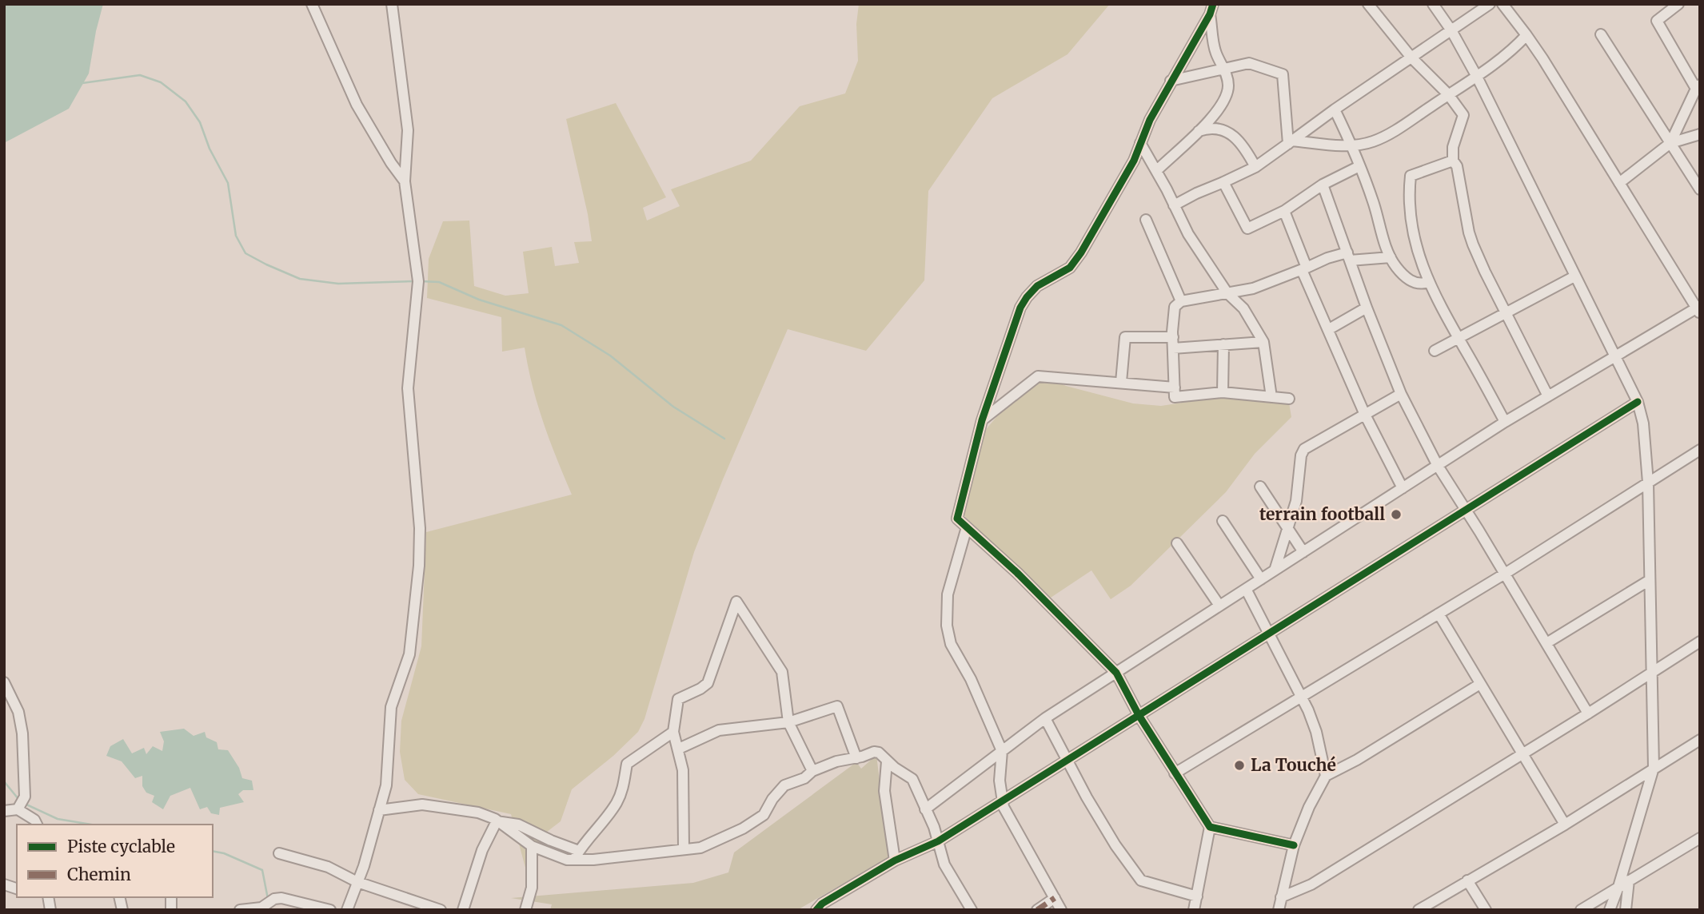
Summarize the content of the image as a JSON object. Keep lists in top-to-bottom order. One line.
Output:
{"places":["terrain football","La Touché"],"legend":["Piste cyclable","Chemin"]}
